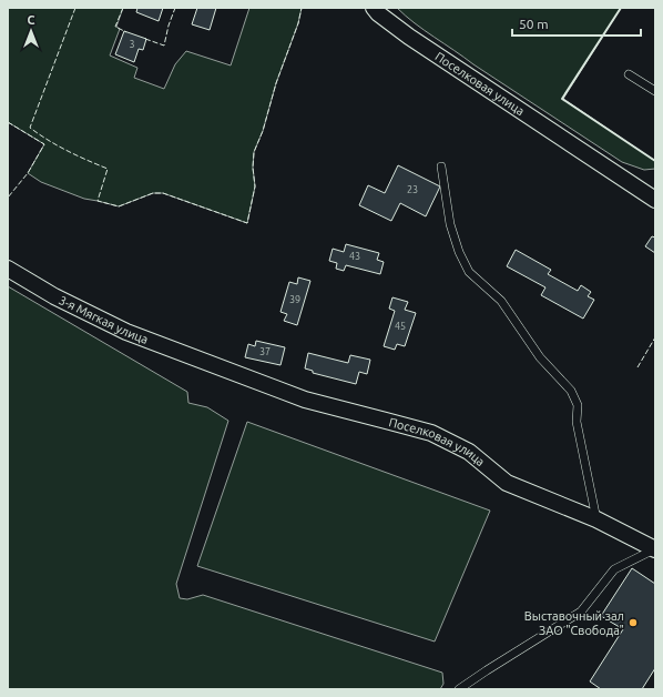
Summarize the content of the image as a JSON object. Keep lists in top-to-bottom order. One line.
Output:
{"streets":{"street":["Поселковая улица","3-я Мягкая улица"]},"crossings":[["Поселковая улица","3-я Мягкая улица"]],"places":["Выставочный зал ЗАО \"Свобода\""],"house_numbers":["3","23","43","39","45","37"],"scale_bar":"50 m","north":"top"}
